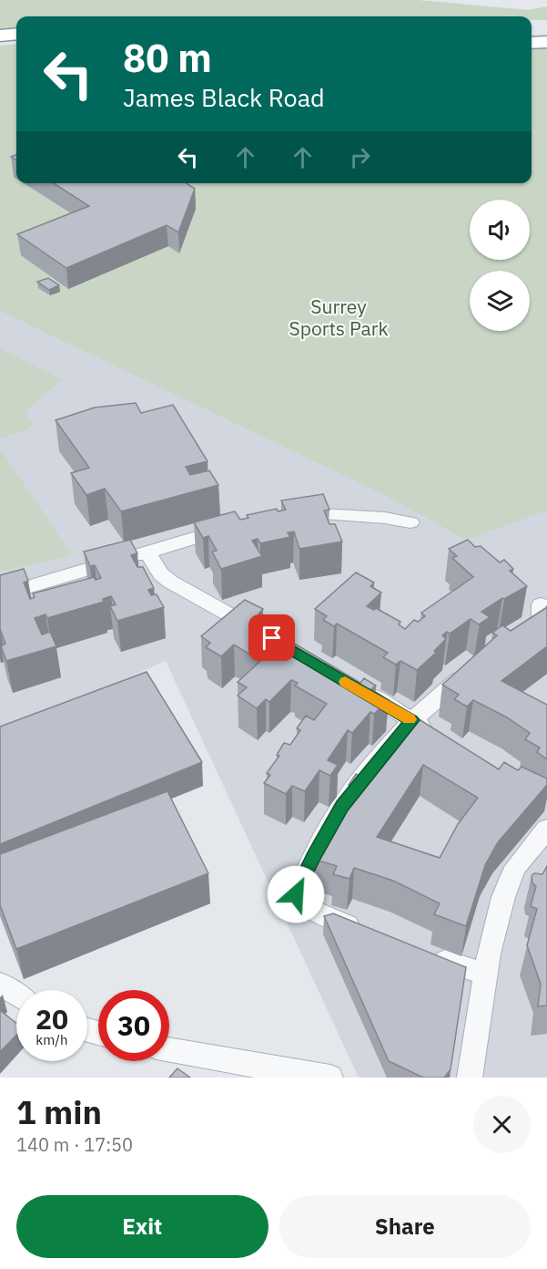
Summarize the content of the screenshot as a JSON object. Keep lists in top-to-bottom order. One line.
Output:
{"parks":["Surrey Sports Park"],"page":{"turn":["80 m","James Black Road"],"speed":"20 km/h","limit":"30","heading":["1 min","140 m · 17:50"],"buttons":["Exit","Share"]}}
